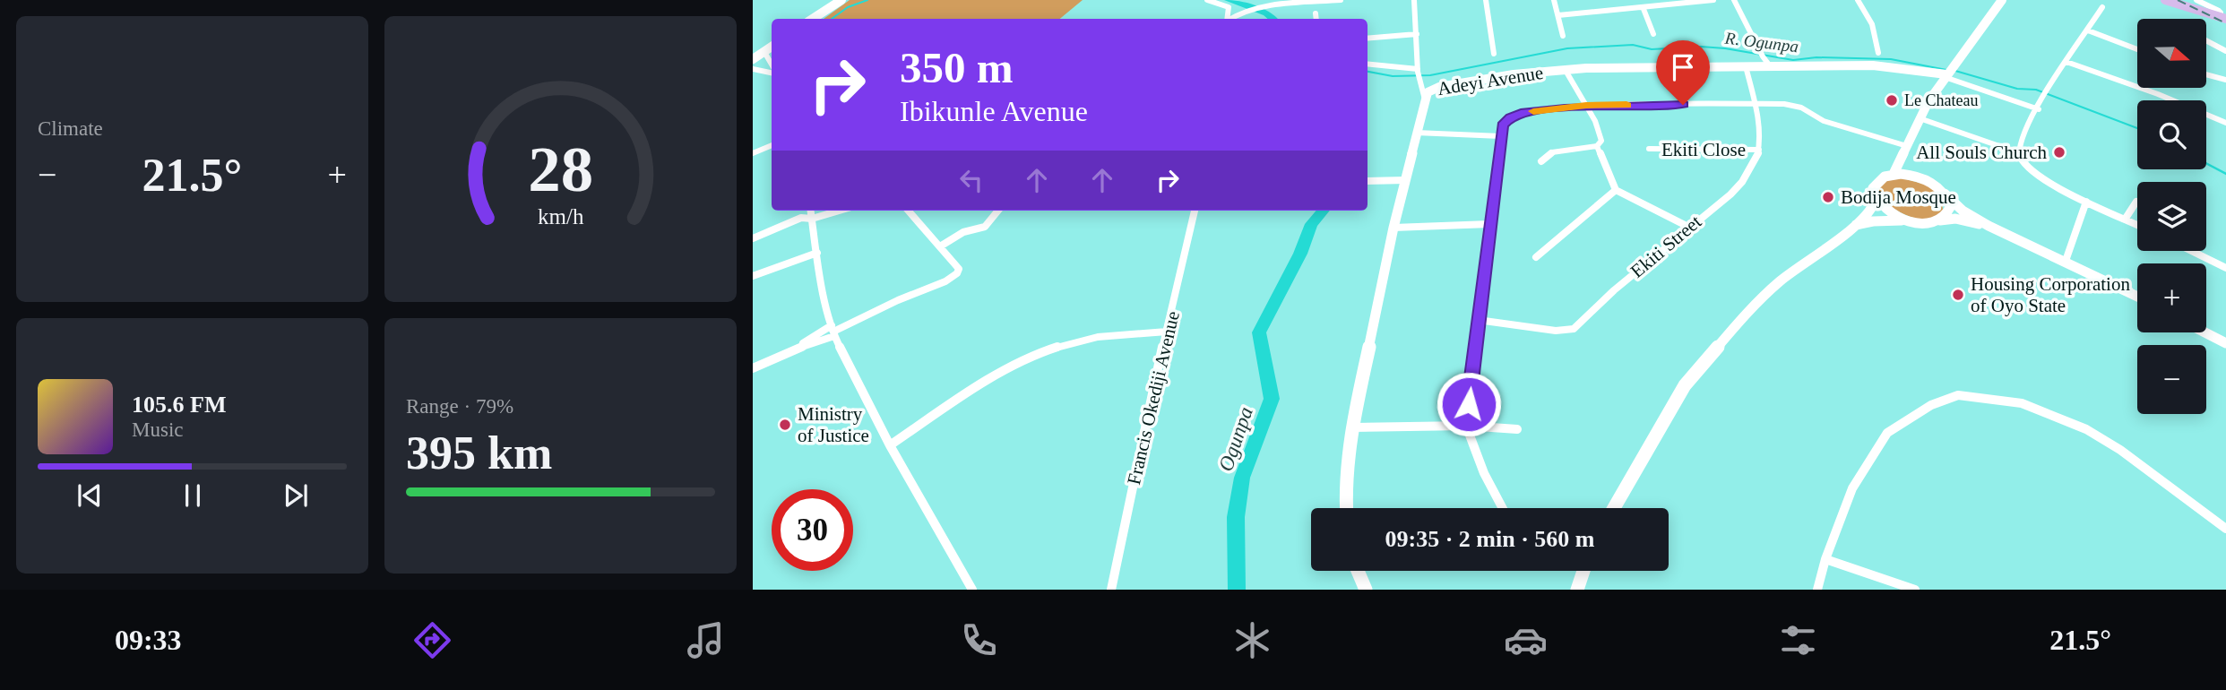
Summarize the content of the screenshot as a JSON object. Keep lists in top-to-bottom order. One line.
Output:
{"streets":{"main road":["Adeyi Avenue"],"street":["Ekiti Close","Ekiti Street","Francis Okediji Avenue"]},"crossings":[["Adeyi Avenue","Ekiti Street"],["Ekiti Close","Ekiti Street"]],"water":["R. Ogunpa","Ogunpa"],"places":["Le Chateau","All Souls Church","Bodija Mosque","Housing Corporation of Oyo State","Ministry of Justice"],"north":"right","page":{"tile":["Climate",["Range · 79%","395 km"]],"map_buttons":["+","−"],"turn":["350 m","Ibikunle Avenue"],"heat":["−","21.5°","+"],"song":["105.6 FM","Music"],"limit":"30","trip":"09:35 · 2 min · 560 m","tabs":["09:33","21.5°"],"gauge":["28","km/h"]}}
